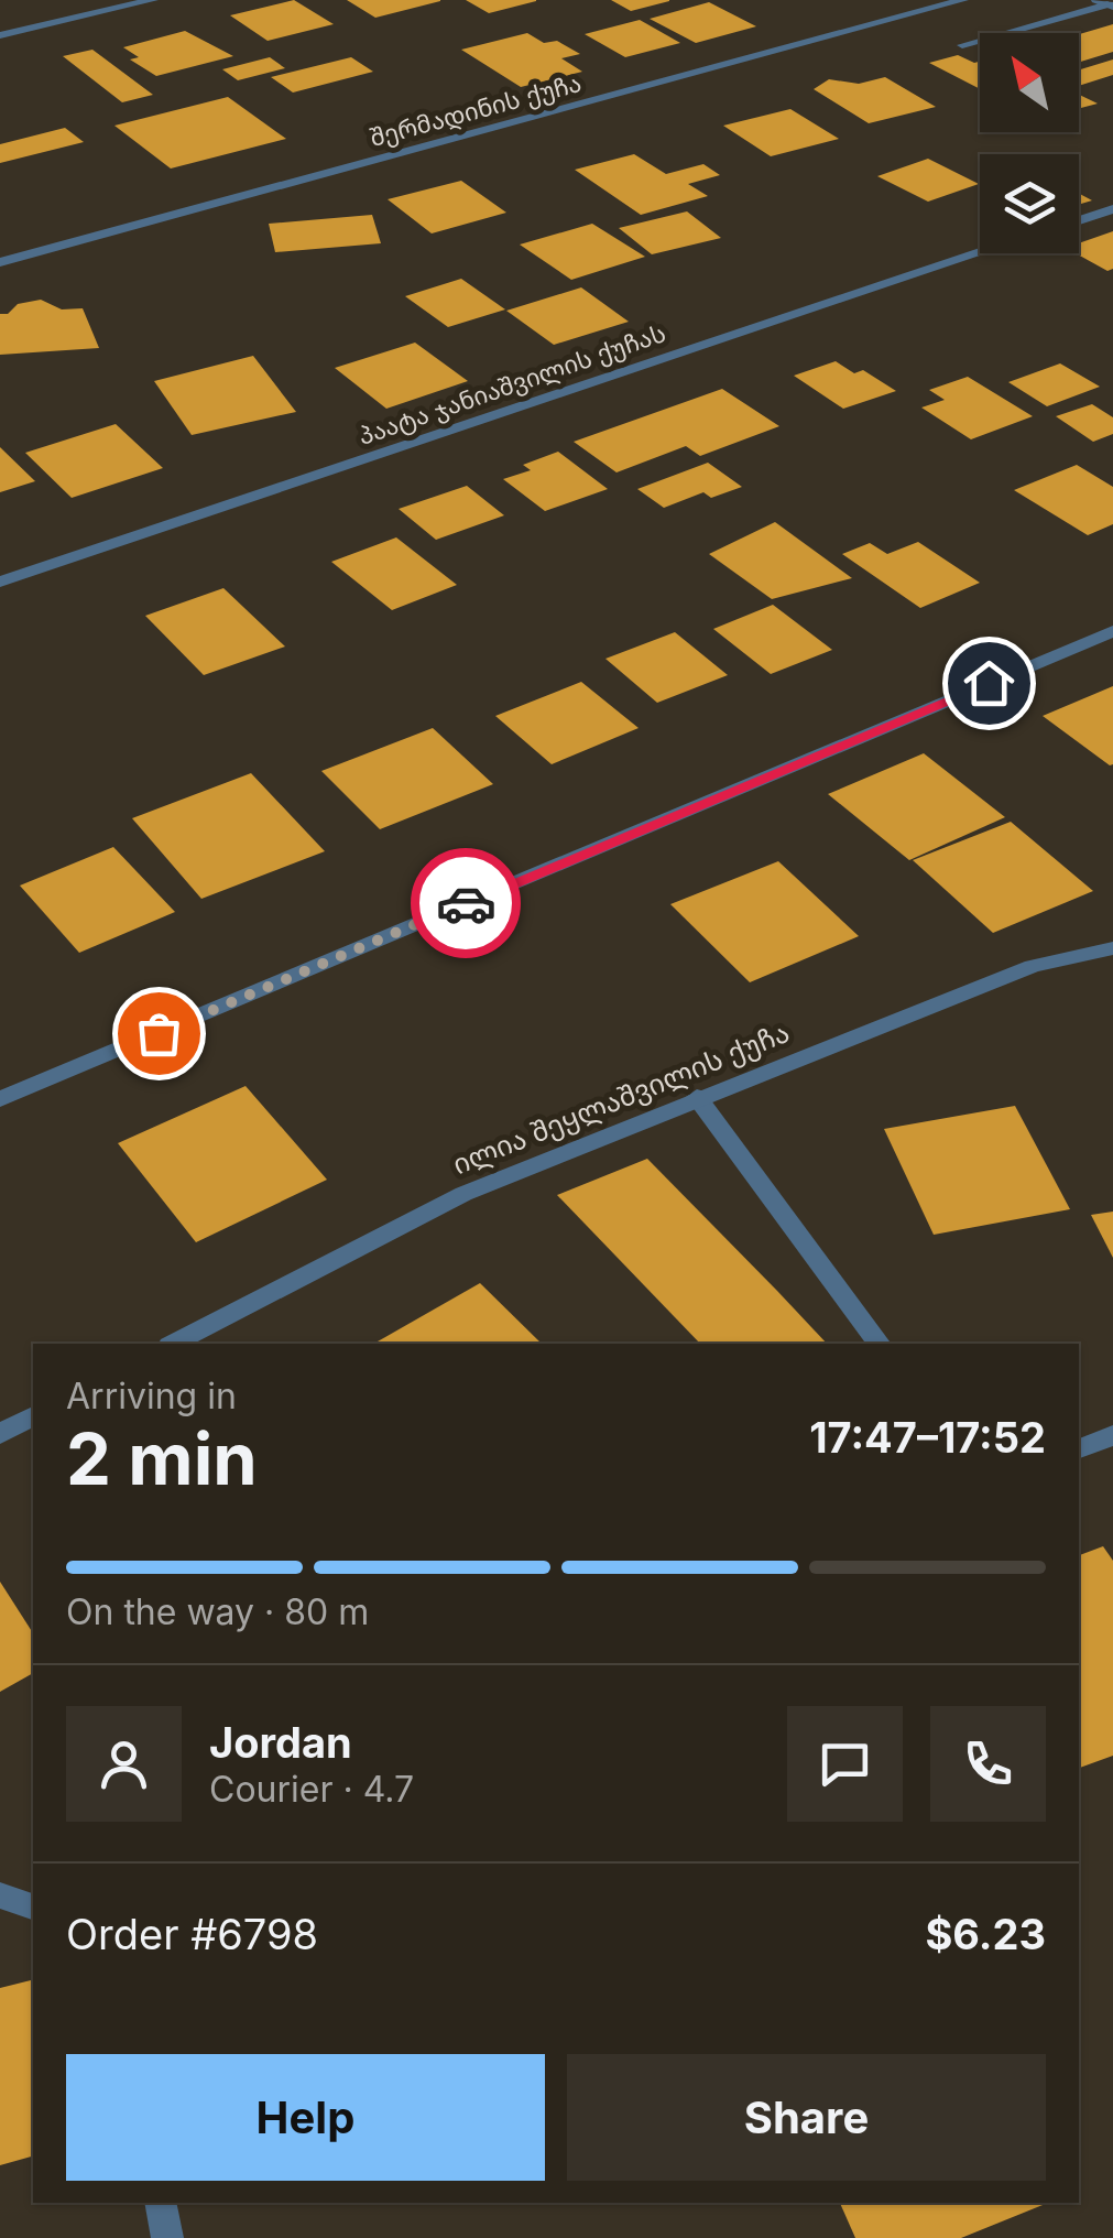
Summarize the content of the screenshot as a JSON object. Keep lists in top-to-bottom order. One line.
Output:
{"streets":{"street":["შერმადინის ქუჩა","პაატა ჯანიაშვილის ქუჩას","ილია შეყლაშვილის ქუჩა"]},"north":"top left","page":{"heading":["2 min","Arriving in","17:47–17:52"],"panel":["Jordan","Courier · 4.7","Order #6798","$6.23"],"bar":"On the way · 80 m","buttons":["Help","Share"]}}
